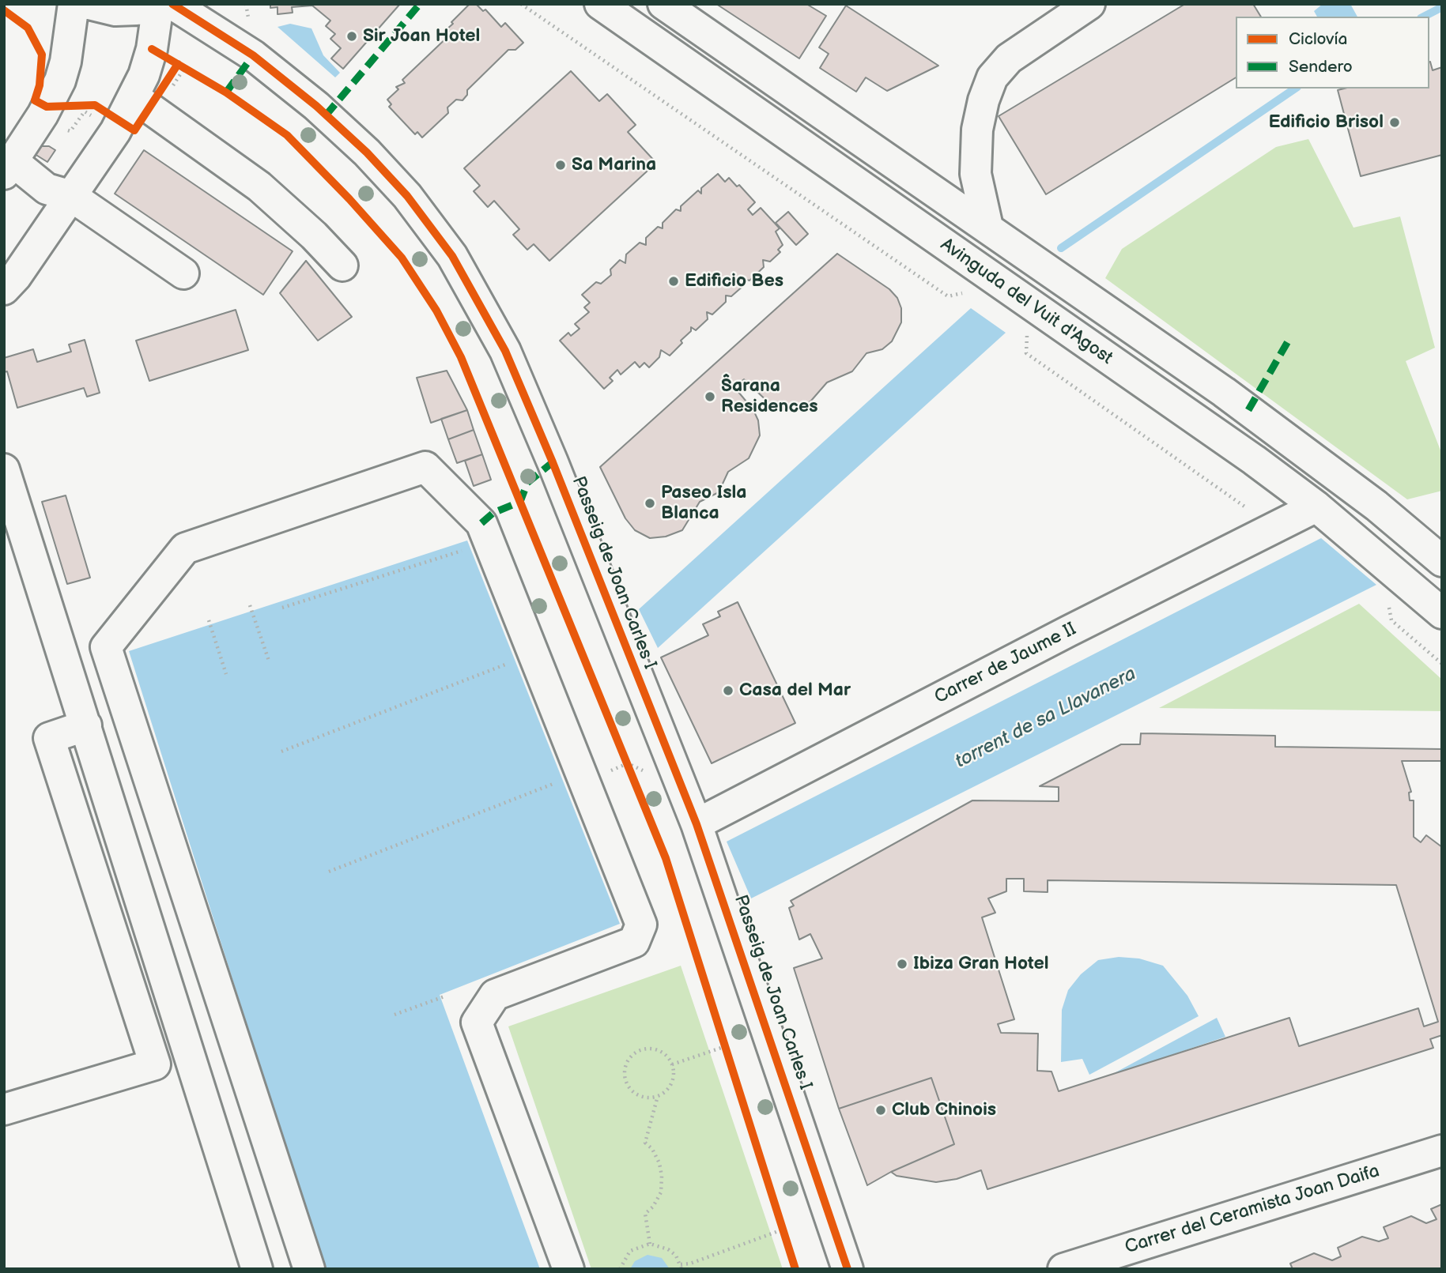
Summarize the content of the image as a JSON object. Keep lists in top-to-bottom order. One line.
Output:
{"streets":{"street":["Avinguda del Vuit d'Agost","Passeig de Joan Carles I","Carrer de Jaume II","Carrer del Ceramista Joan Daifa"]},"crossings":[["Avinguda del Vuit d'Agost","Carrer de Jaume II"],["Passeig de Joan Carles I","Carrer de Jaume II"]],"water":["torrent de sa Llavanera"],"places":["Sir Joan Hotel","Edificio Brisol","Sa Marina","Edificio Bes","Ŝarana Residences","Paseo Isla Blanca","Casa del Mar","Ibiza Gran Hotel","Club Chinois"],"legend":["Ciclovía","Sendero"]}
